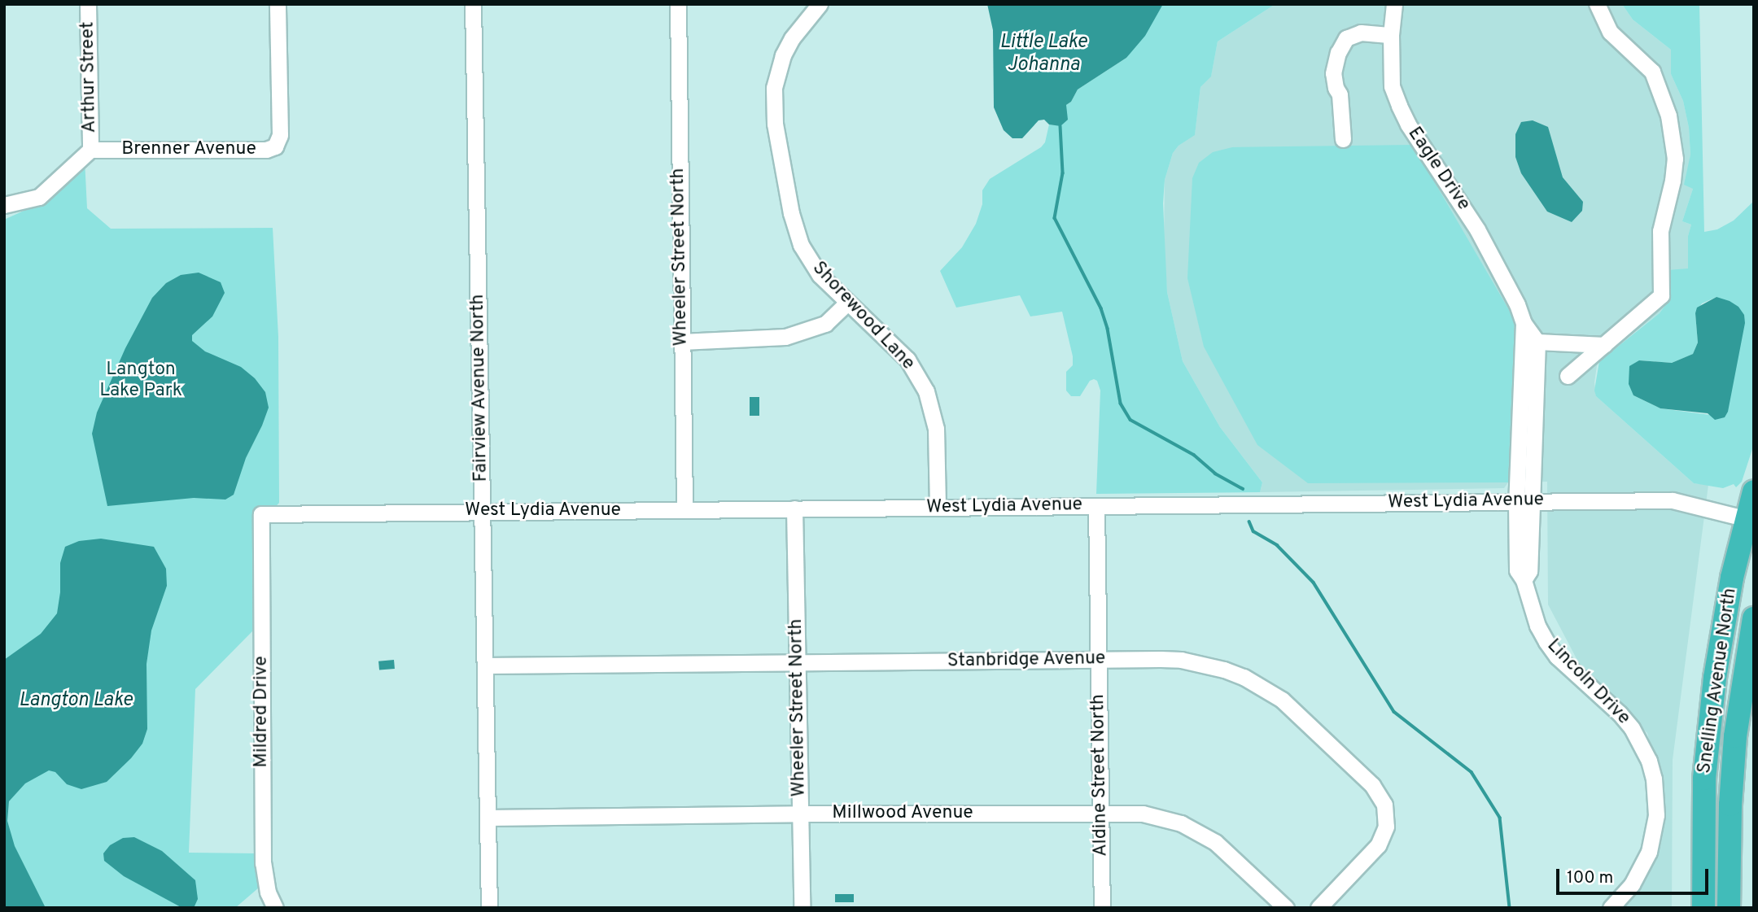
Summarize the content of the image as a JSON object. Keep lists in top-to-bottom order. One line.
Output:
{"streets":{"highway":["Snelling Avenue North"],"street":["Arthur Street","Brenner Avenue","Eagle Drive","Wheeler Street North","Shorewood Lane","Fairview Avenue North","West Lydia Avenue","Stanbridge Avenue","Lincoln Drive","Mildred Drive","Aldine Street North","Millwood Avenue"]},"crossings":[["Arthur Street","Brenner Avenue"],["Eagle Drive","West Lydia Avenue"],["Eagle Drive","Lincoln Drive"],["Wheeler Street North","West Lydia Avenue"],["Wheeler Street North","Stanbridge Avenue"],["Wheeler Street North","Millwood Avenue"],["Shorewood Lane","West Lydia Avenue"],["Fairview Avenue North","West Lydia Avenue"],["Fairview Avenue North","Stanbridge Avenue"],["Fairview Avenue North","Millwood Avenue"],["West Lydia Avenue","Snelling Avenue North"],["West Lydia Avenue","Lincoln Drive"],["West Lydia Avenue","Mildred Drive"],["West Lydia Avenue","Aldine Street North"],["Stanbridge Avenue","Aldine Street North"],["Aldine Street North","Millwood Avenue"]],"water":["Little Lake Johanna","Langton Lake"],"parks":["Langton Lake Park"],"scale_bar":"100 m"}
